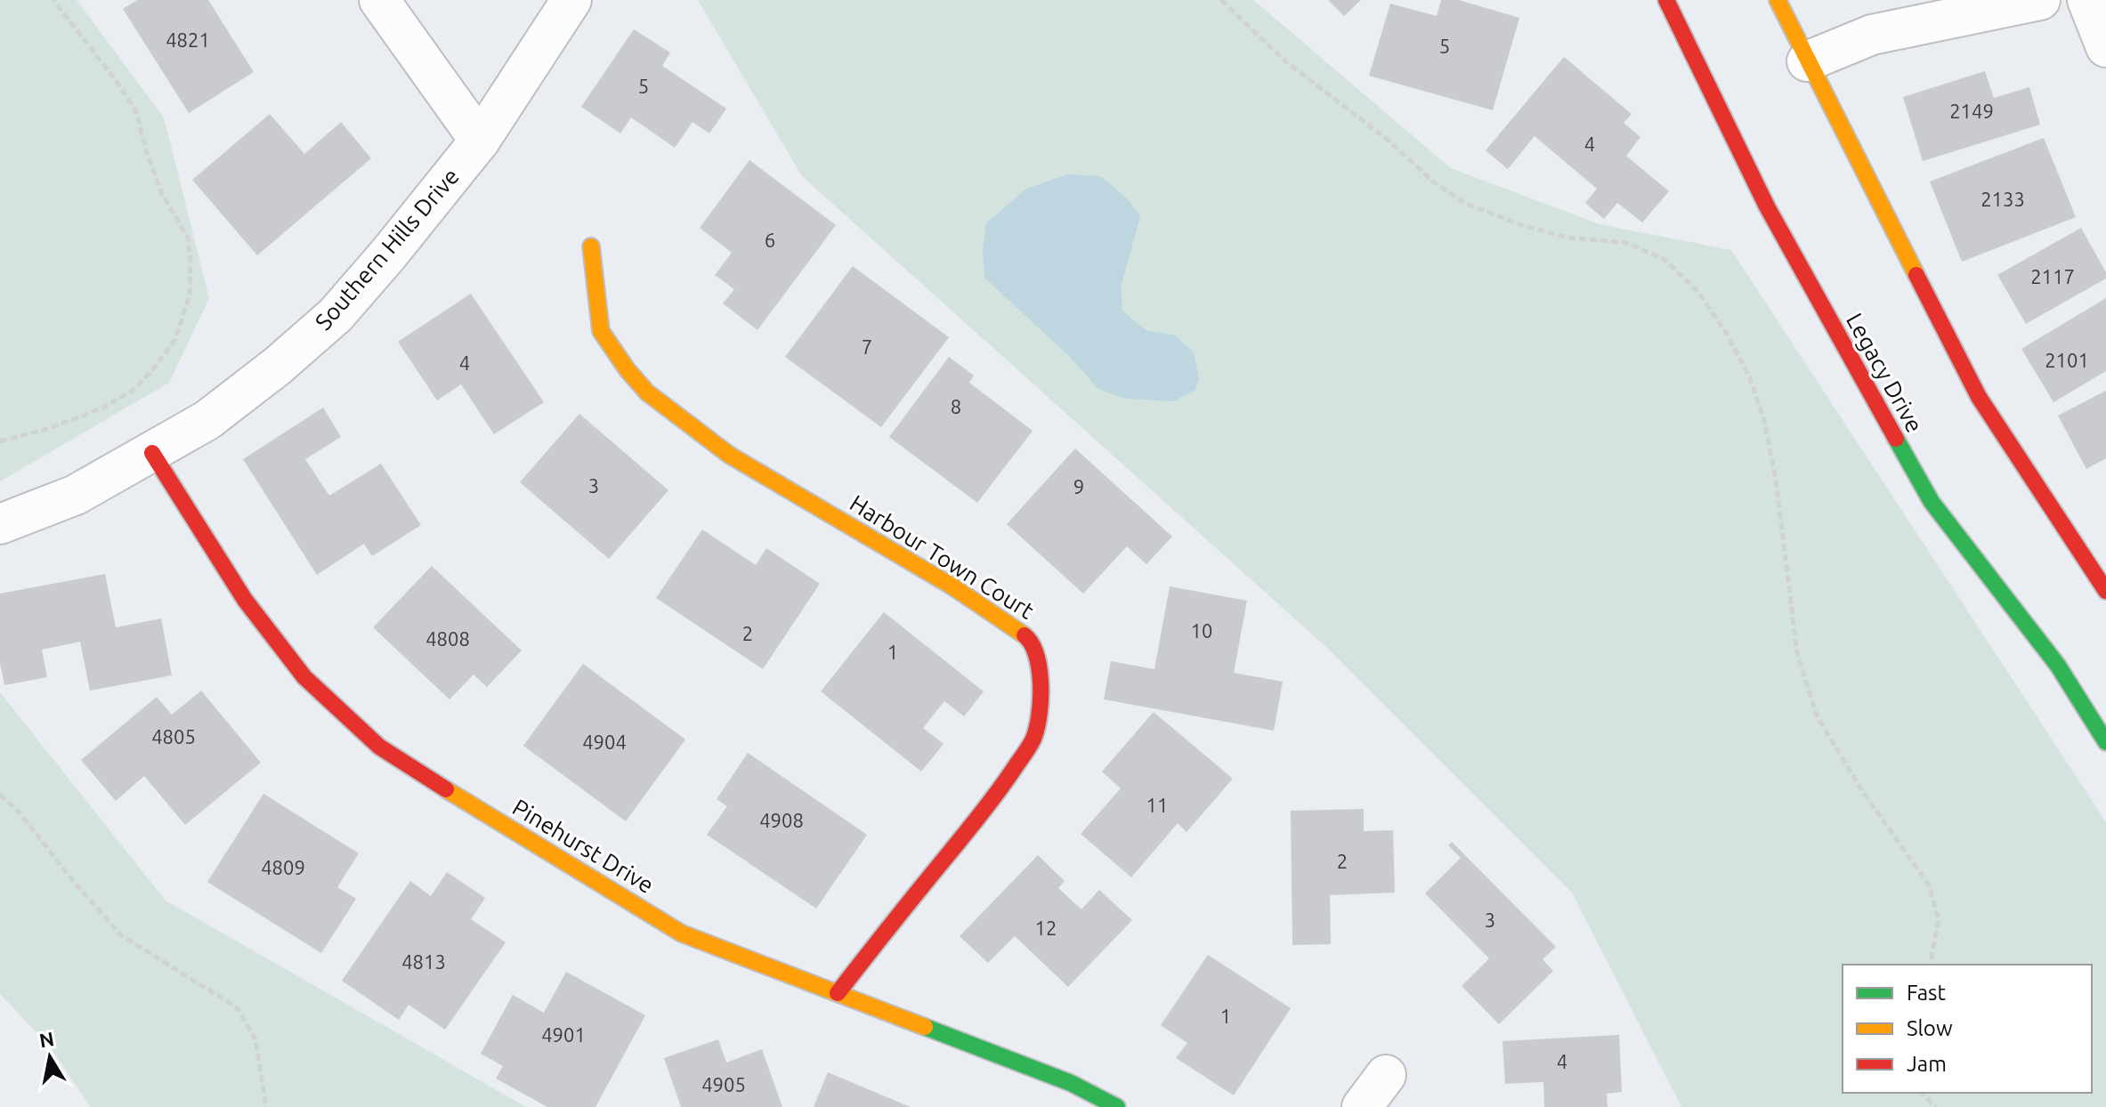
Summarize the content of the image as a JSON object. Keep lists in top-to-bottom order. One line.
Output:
{"streets":{"street":["Southern Hills Drive","Legacy Drive","Harbour Town Court","Pinehurst Drive"]},"crossings":[["Southern Hills Drive","Pinehurst Drive"],["Harbour Town Court","Pinehurst Drive"]],"house_numbers":["4821","5","5","2149","4","2133","6","2117","7","2101","4","8","3","9","10","2","4808","1","4805","4904","11","4908","2","4809","3","12","4813","1","4901","4","4905"],"legend":["Fast","Slow","Jam"],"north":"top"}
